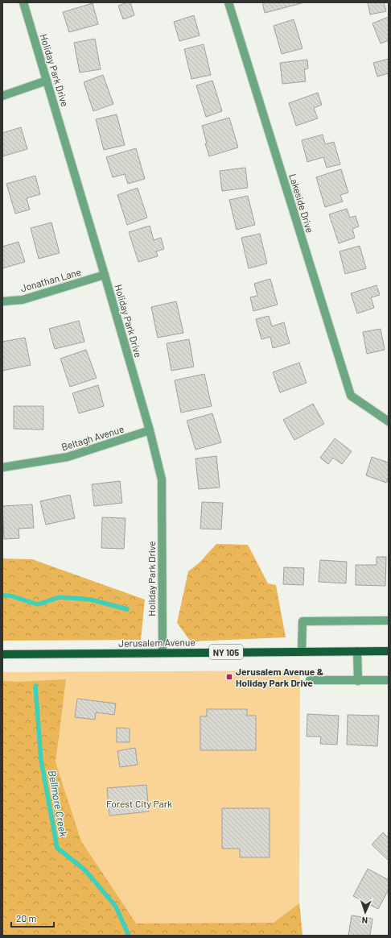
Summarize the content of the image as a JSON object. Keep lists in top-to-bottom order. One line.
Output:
{"streets":{"main road":["Jerusalem Avenue","NY 105"],"street":["Holiday Park Drive","Lakeside Drive","Jonathan Lane","Beltagh Avenue"]},"crossings":[["Holiday Park Drive","Jonathan Lane"],["Holiday Park Drive","Beltagh Avenue"],["Holiday Park Drive","Jerusalem Avenue"]],"water":["Bellmore Creek"],"parks":["Forest City Park"],"places":{"transit":["Jerusalem Avenue & Holiday Park Drive"]},"scale_bar":"20 m","north":"bottom"}
